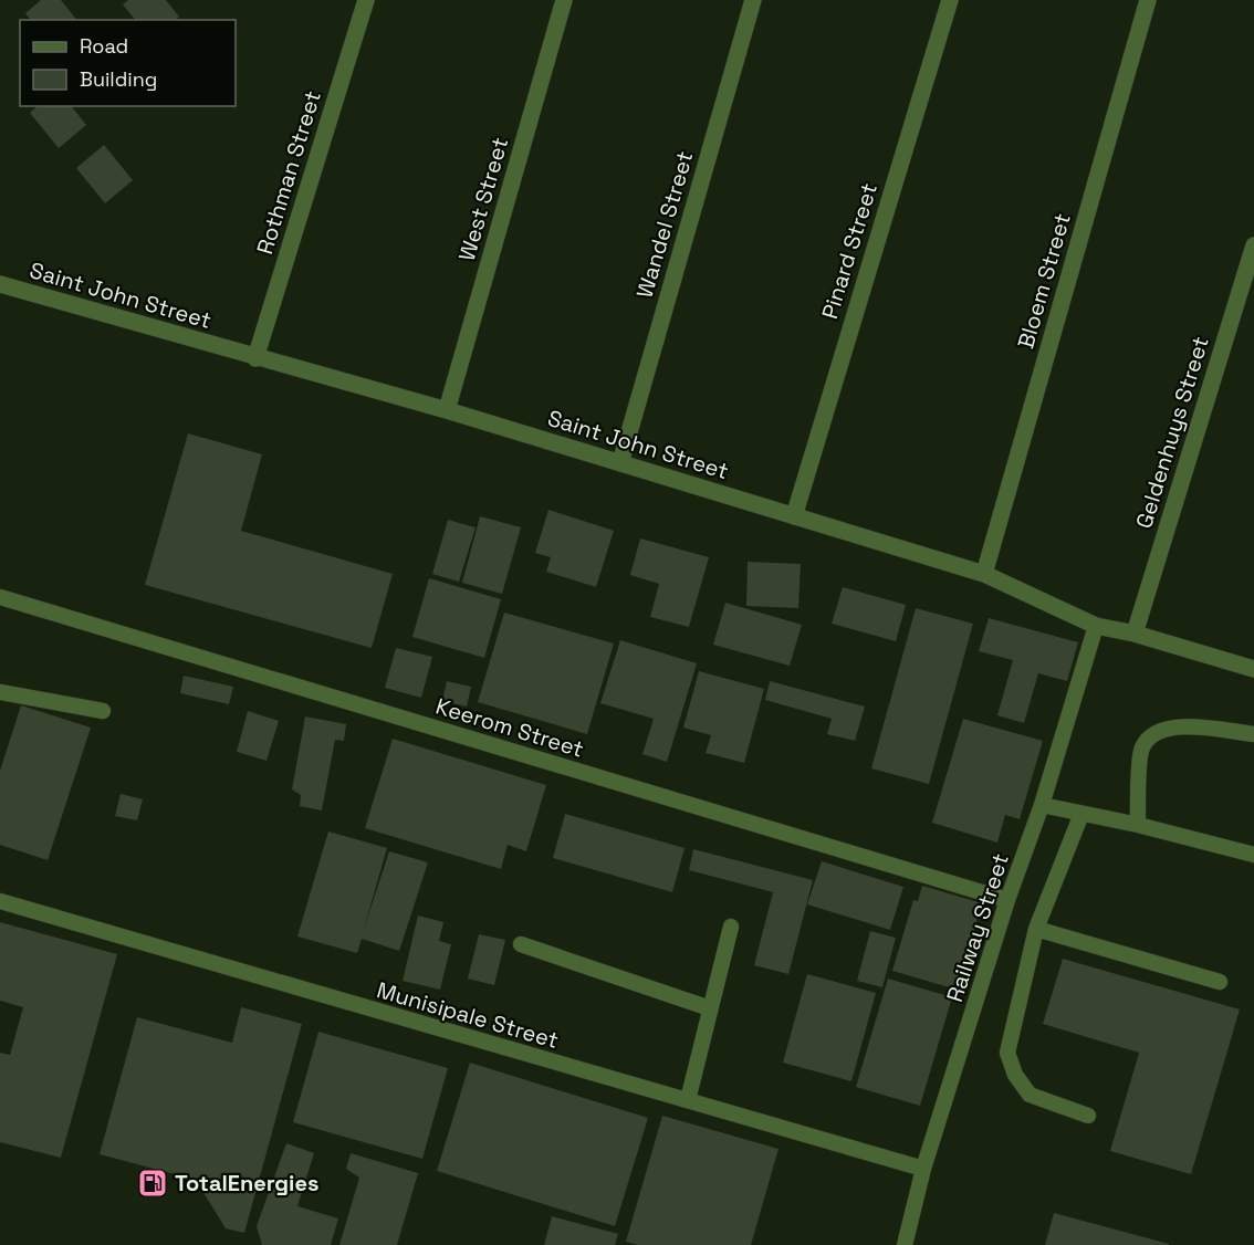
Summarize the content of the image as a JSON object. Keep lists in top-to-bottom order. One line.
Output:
{"streets":{"street":["Rothman Street","West Street","Wandel Street","Pinard Street","Bloem Street","Saint John Street","Geldenhuys Street"],"lane":["Keerom Street","Railway Street","Munisipale Street"]},"crossings":[["Rothman Street","Saint John Street"],["West Street","Saint John Street"],["Wandel Street","Saint John Street"],["Pinard Street","Saint John Street"],["Bloem Street","Saint John Street"],["Saint John Street","Geldenhuys Street"],["Saint John Street","Railway Street"],["Keerom Street","Railway Street"],["Railway Street","Munisipale Street"]],"places":{"fuel station":["TotalEnergies"]},"legend":["Road","Building"]}
